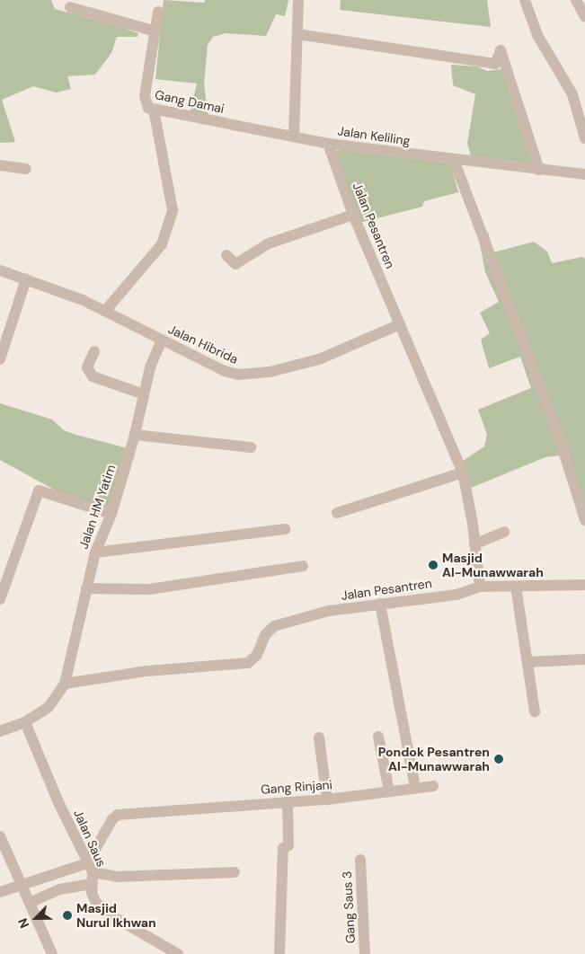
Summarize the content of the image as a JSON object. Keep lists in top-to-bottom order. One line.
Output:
{"streets":{"street":["Gang Damai","Jalan Keliling","Jalan Pesantren","Jalan Hibrida","Jalan HM Yatim","Gang Rinjani","Jalan Saus","Gang Saus 3"]},"crossings":[["Gang Damai","Jalan Keliling"],["Jalan Keliling","Jalan Pesantren"],["Jalan Pesantren","Jalan Hibrida"],["Jalan Pesantren","Jalan HM Yatim"],["Jalan Hibrida","Jalan HM Yatim"],["Gang Rinjani","Jalan Saus"]],"places":["Masjid Al-Munawwarah","Pondok Pesantren Al-Munawwarah","Masjid Nurul Ikhwan"],"north":"bottom left"}
